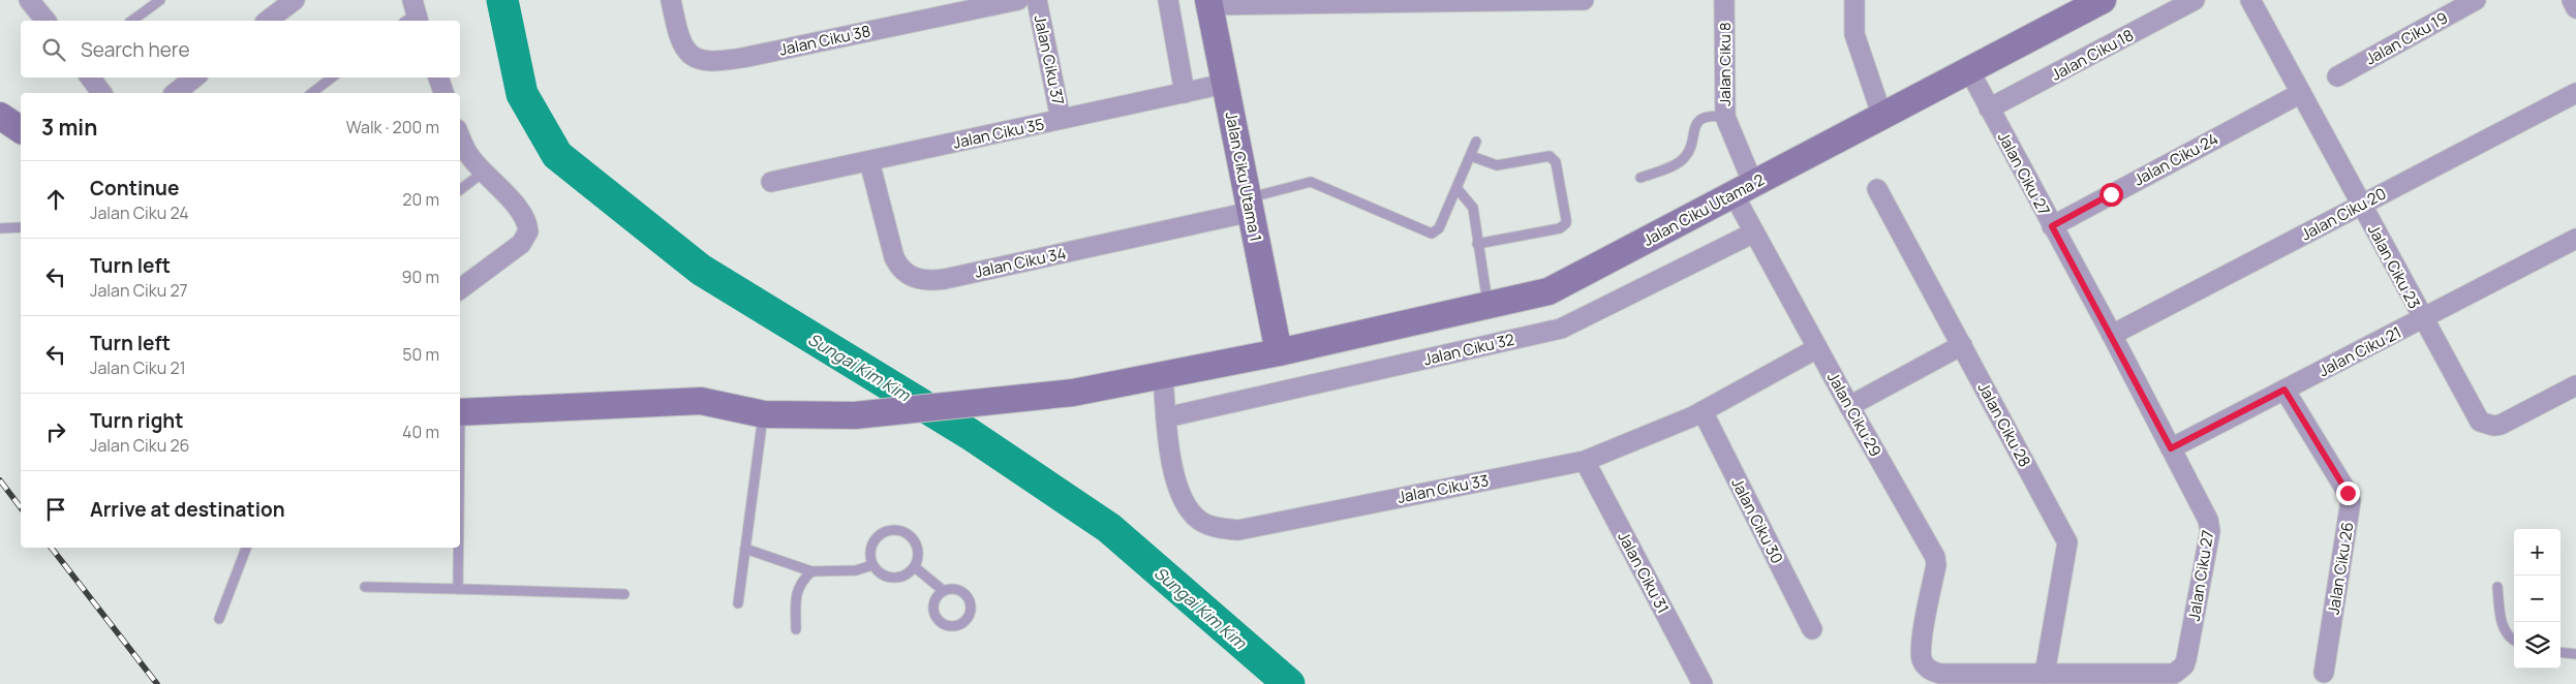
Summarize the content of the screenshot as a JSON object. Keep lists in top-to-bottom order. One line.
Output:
{"streets":{"street":["Jalan Ciku 19","Jalan Ciku 38","Jalan Ciku 18","Jalan Ciku 37","Jalan Ciku 8","Jalan Ciku 35","Jalan Ciku 24","Jalan Ciku 27","Jalan Ciku Utama 1","Jalan Ciku Utama 2","Jalan Ciku 20","Jalan Ciku 34","Jalan Ciku 23","Jalan Ciku 32","Jalan Ciku 21","Jalan Ciku 29","Jalan Ciku 28","Jalan Ciku 33","Jalan Ciku 30","Jalan Ciku 26","Jalan Ciku 31"]},"crossings":[["Jalan Ciku 18","Jalan Ciku 27"],["Jalan Ciku 37","Jalan Ciku 35"],["Jalan Ciku 8","Jalan Ciku Utama 2"],["Jalan Ciku 8","Jalan Ciku 29"],["Jalan Ciku 35","Jalan Ciku Utama 1"],["Jalan Ciku 35","Jalan Ciku 34"],["Jalan Ciku 24","Jalan Ciku 27"],["Jalan Ciku 24","Jalan Ciku 23"],["Jalan Ciku 27","Jalan Ciku Utama 2"],["Jalan Ciku 27","Jalan Ciku 20"],["Jalan Ciku 27","Jalan Ciku 21"],["Jalan Ciku 27","Jalan Ciku 29"],["Jalan Ciku 27","Jalan Ciku 28"],["Jalan Ciku Utama 1","Jalan Ciku Utama 2"],["Jalan Ciku Utama 1","Jalan Ciku 34"],["Jalan Ciku Utama 2","Jalan Ciku 29"],["Jalan Ciku Utama 2","Jalan Ciku 33"],["Jalan Ciku 20","Jalan Ciku 23"],["Jalan Ciku 23","Jalan Ciku 21"],["Jalan Ciku 32","Jalan Ciku 29"],["Jalan Ciku 32","Jalan Ciku 33"],["Jalan Ciku 21","Jalan Ciku 26"],["Jalan Ciku 29","Jalan Ciku 33"],["Jalan Ciku 33","Jalan Ciku 30"],["Jalan Ciku 33","Jalan Ciku 31"]],"water":["Sungai Kim Kim"],"page":{"search":"Search here","heading":["3 min","Walk · 200 m"],"list":[["Continue","Jalan Ciku 24","20 m"],["Turn left","Jalan Ciku 27","90 m"],["Turn left","Jalan Ciku 21","50 m"],["Turn right","Jalan Ciku 26","40 m"],"Arrive at destination"],"map_buttons":["+","−"]}}
